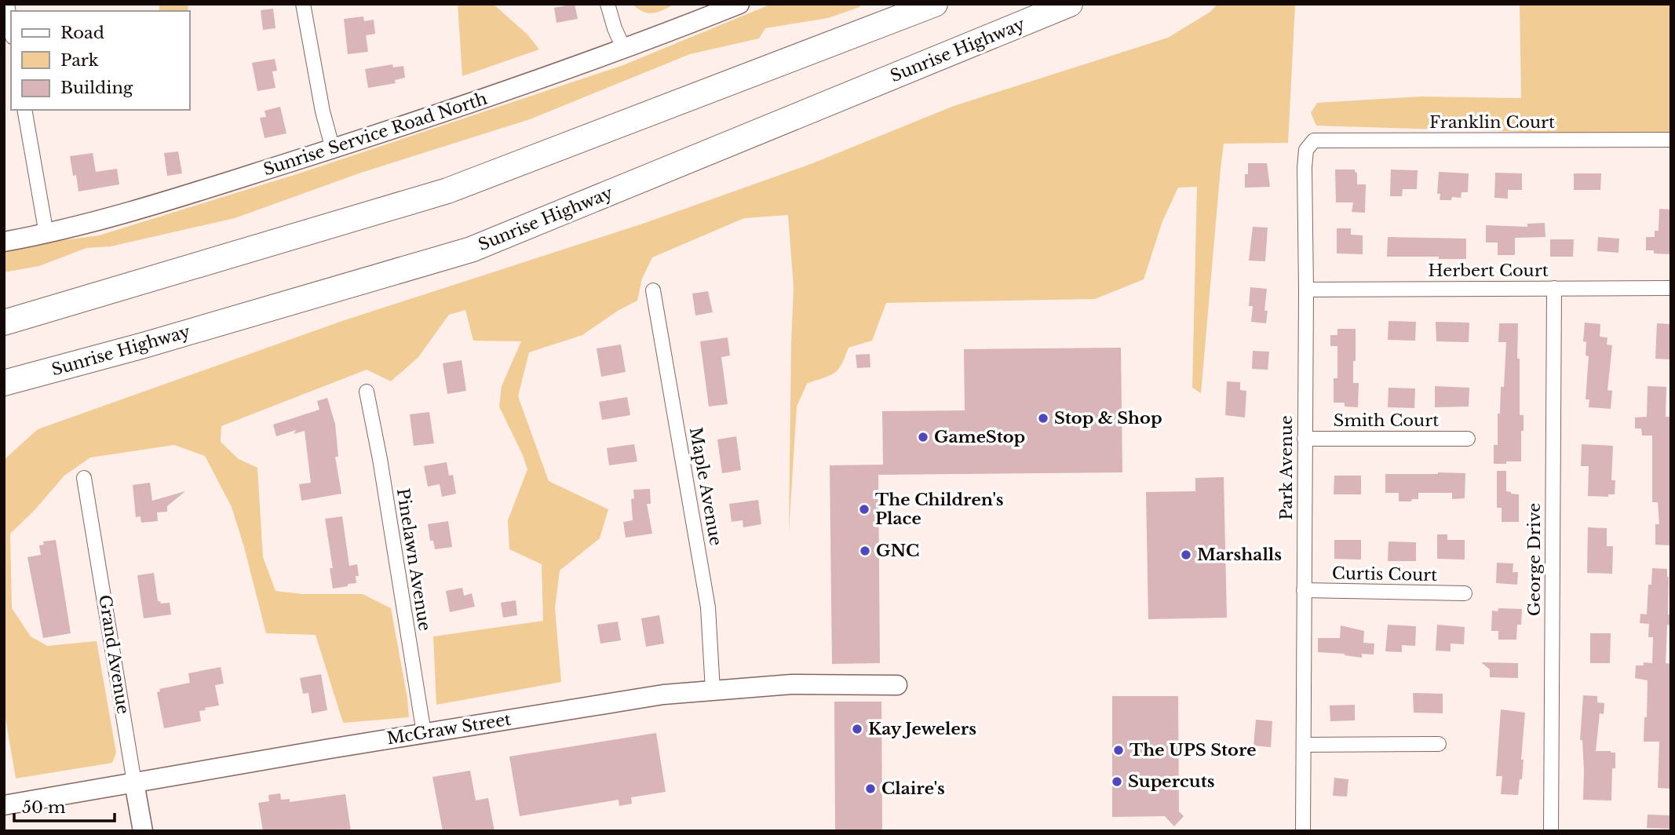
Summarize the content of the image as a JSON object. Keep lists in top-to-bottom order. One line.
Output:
{"streets":{"highway":["Sunrise Highway"],"street":["Franklin Court","Sunrise Service Road North","Herbert Court","Smith Court","Park Avenue","Maple Avenue","Pinelawn Avenue","George Drive","Curtis Court","Grand Avenue","McGraw Street"]},"crossings":[["Franklin Court","Park Avenue"],["Herbert Court","Park Avenue"],["Herbert Court","George Drive"],["Smith Court","Park Avenue"],["Park Avenue","Curtis Court"],["Maple Avenue","McGraw Street"],["Pinelawn Avenue","McGraw Street"],["Grand Avenue","McGraw Street"]],"places":["Stop & Shop","GameStop","The Children's Place","GNC","Marshalls","Kay Jewelers","The UPS Store","Supercuts","Claire's"],"legend":["Road","Park","Building"],"scale_bar":"50 m"}
